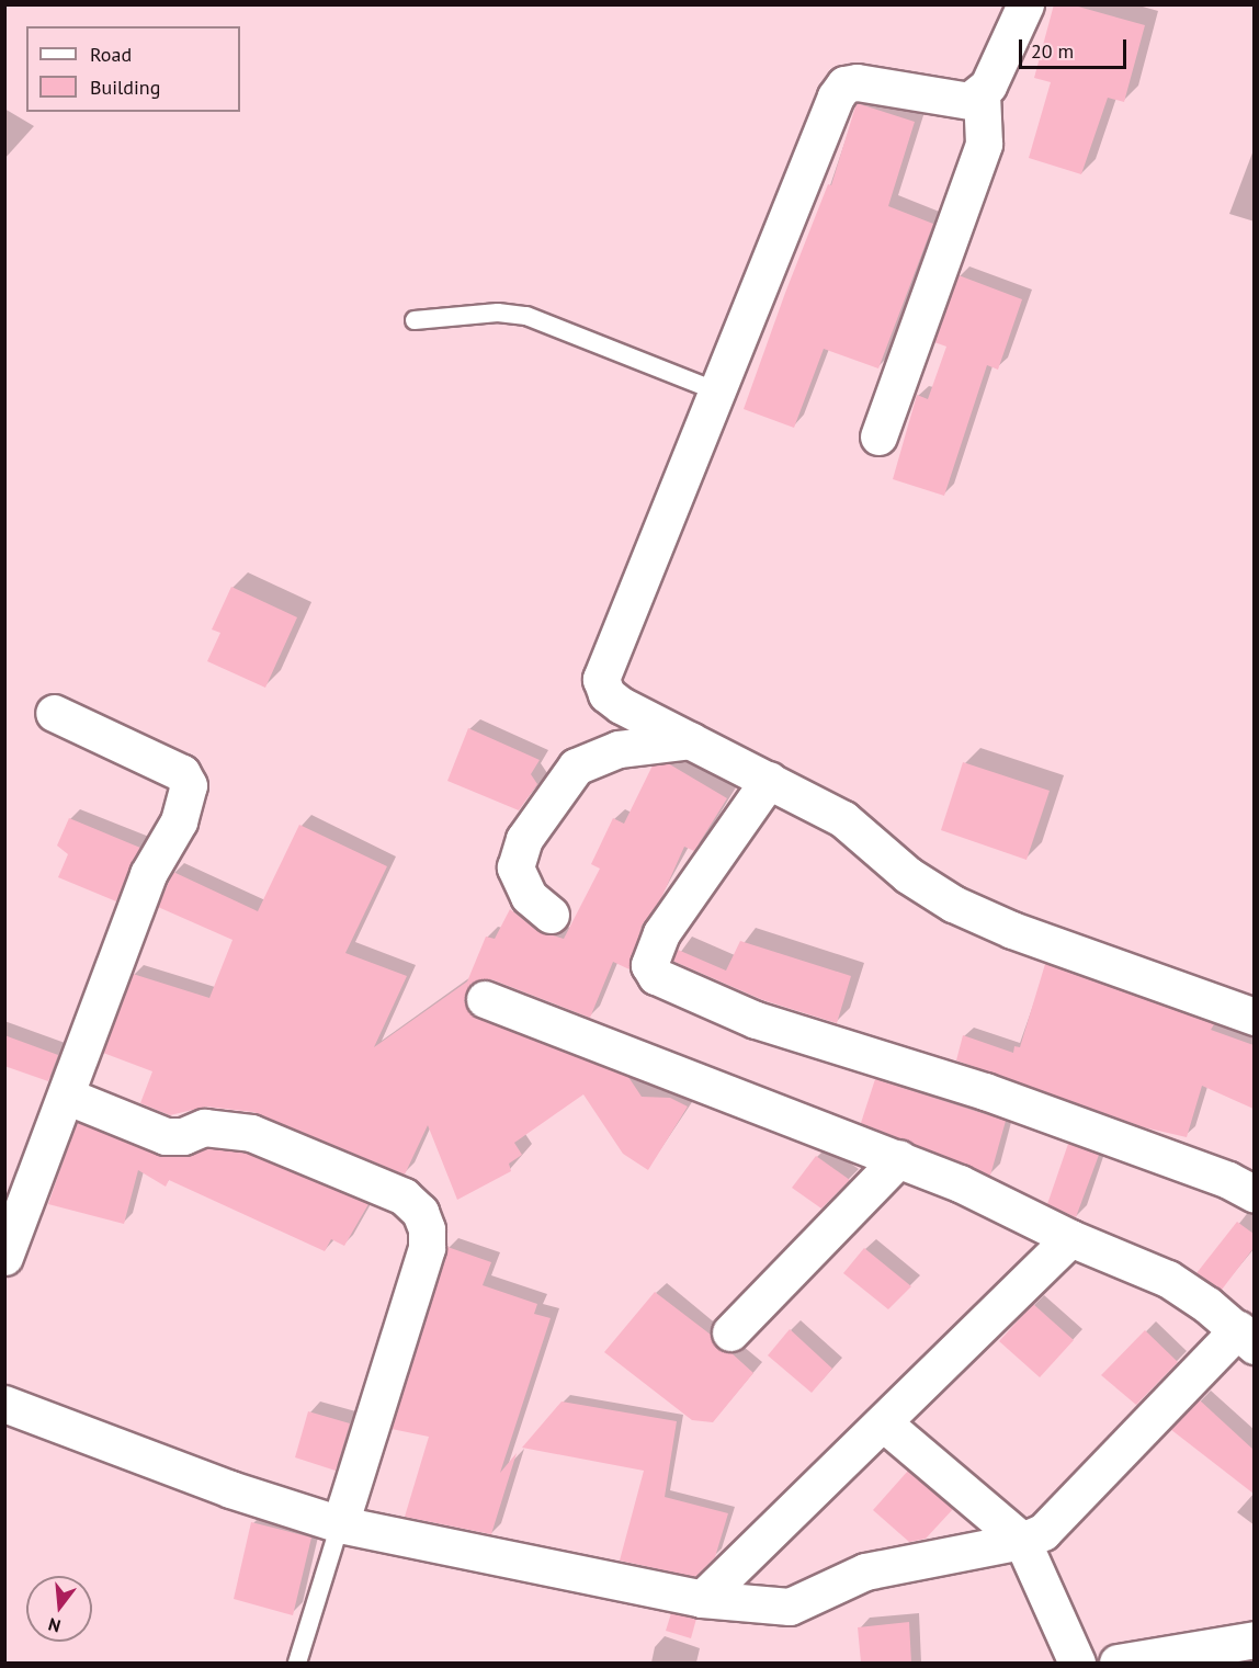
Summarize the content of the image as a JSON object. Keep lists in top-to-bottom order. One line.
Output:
{"legend":["Road","Building"],"scale_bar":"20 m","north":"bottom"}
